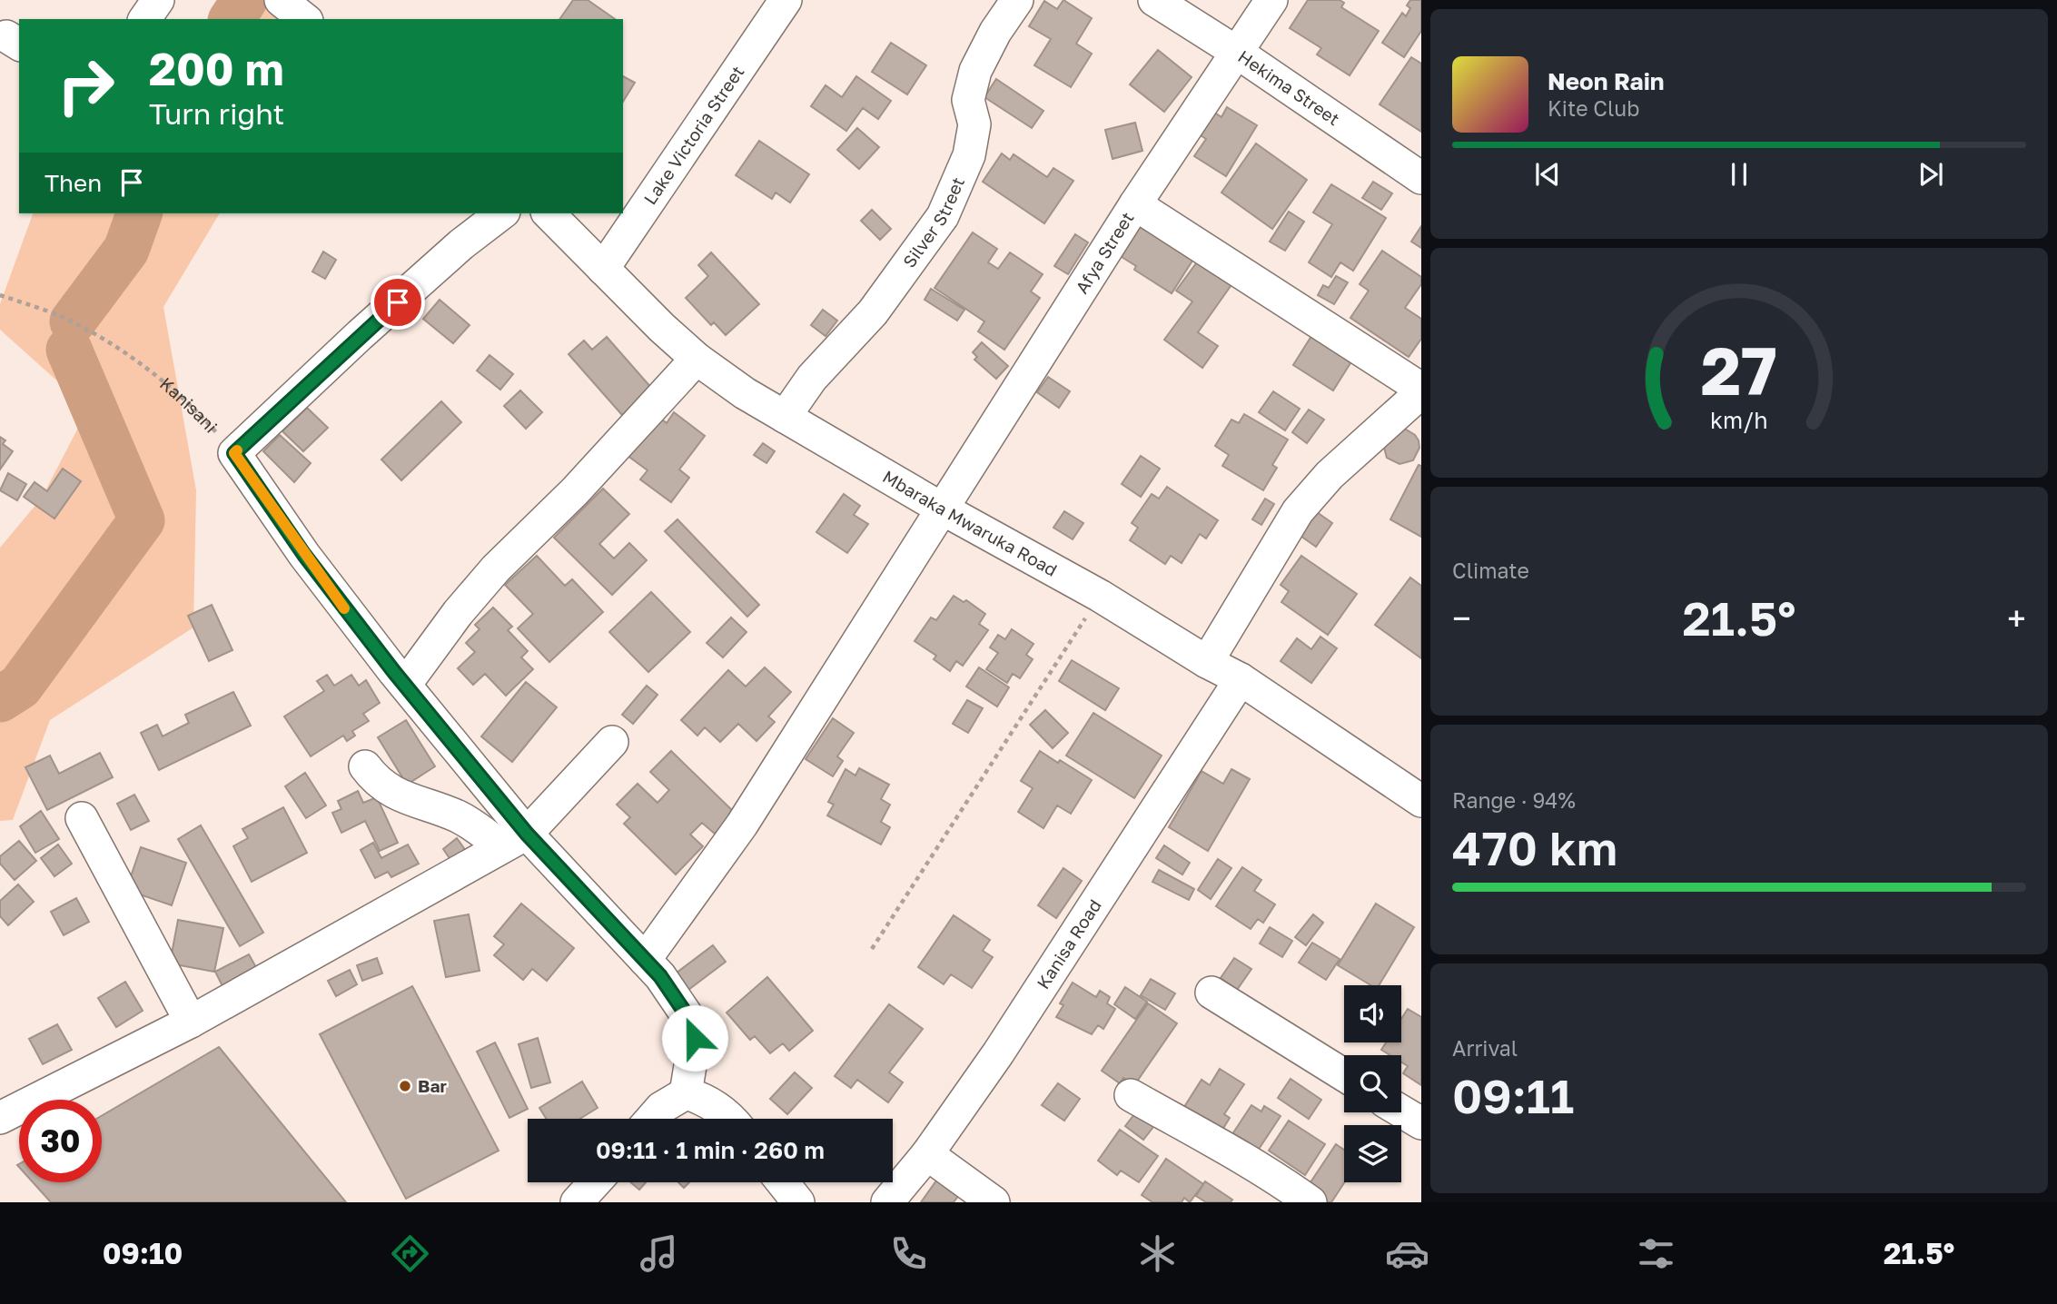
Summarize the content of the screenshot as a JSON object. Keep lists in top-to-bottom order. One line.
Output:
{"streets":{"street":["Hekima Street","Lake Victoria Street","Silver Street","Afya Street","Mbaraka Mwaruka Road","Kanisa Road"],"path":["Kanisani"]},"crossings":[["Hekima Street","Afya Street"],["Lake Victoria Street","Mbaraka Mwaruka Road"],["Silver Street","Mbaraka Mwaruka Road"],["Afya Street","Mbaraka Mwaruka Road"],["Mbaraka Mwaruka Road","Kanisa Road"]],"places":["Bar"],"page":{"turn":["200 m","Turn right"],"song":["Neon Rain","Kite Club"],"then":"Then","tile":["Climate",["Range · 94%","470 km"],["Arrival","09:11"]],"heat":["−","21.5°","+"],"limit":"30","trip":"09:11 · 1 min · 260 m","tabs":["09:10","21.5°"],"gauge":["27","km/h"]}}
